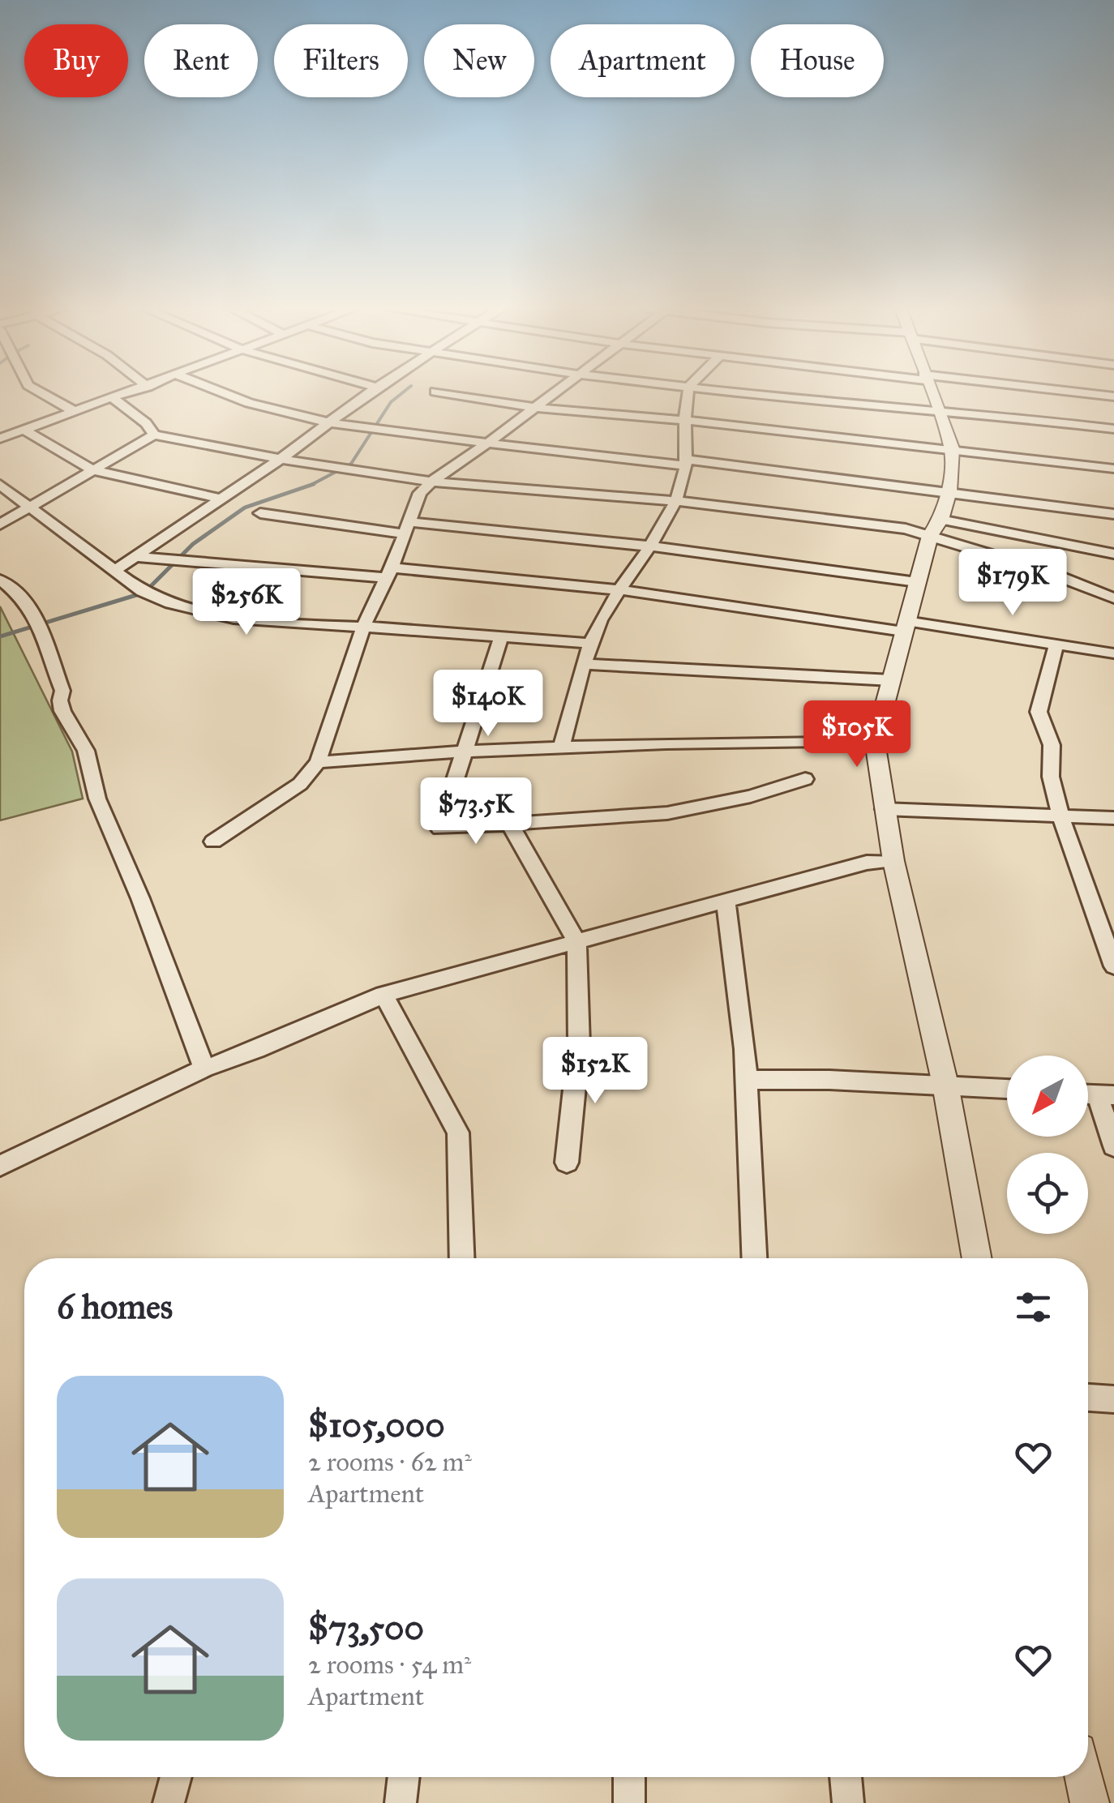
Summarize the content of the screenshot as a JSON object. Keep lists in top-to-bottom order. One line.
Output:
{"north":"bottom left","page":{"chip":["Buy","Rent","Filters","New","Apartment","House"],"price":["$179K","$256K","$140K","$105K","$73.5K","$152K"],"heading":"6 homes","list":[{"name":"$105,000","note":"2 rooms · 62 m² · Apartment"},{"name":"$73,500","note":"2 rooms · 54 m² · Apartment"}]}}
